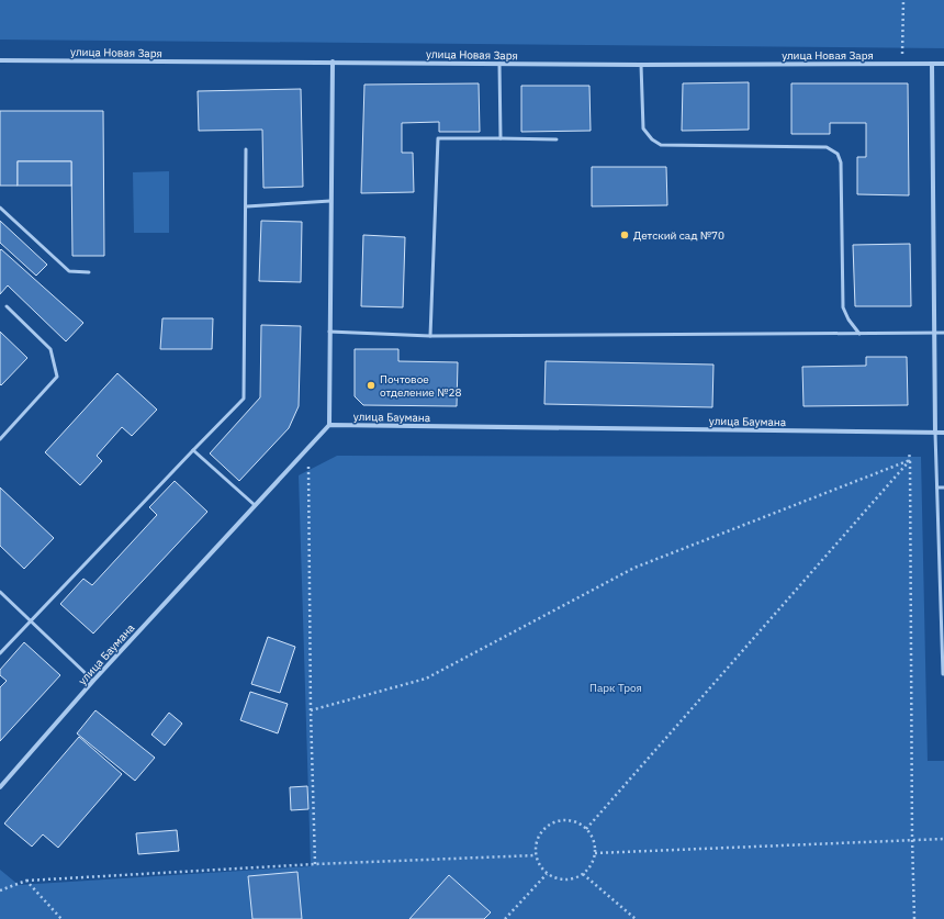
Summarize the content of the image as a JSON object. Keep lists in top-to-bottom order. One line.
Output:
{"streets":{"street":["улица Новая Заря","улица Баумана"]},"parks":["Парк Троя"],"places":["Детский сад №70","Почтовое отделение №28"]}
